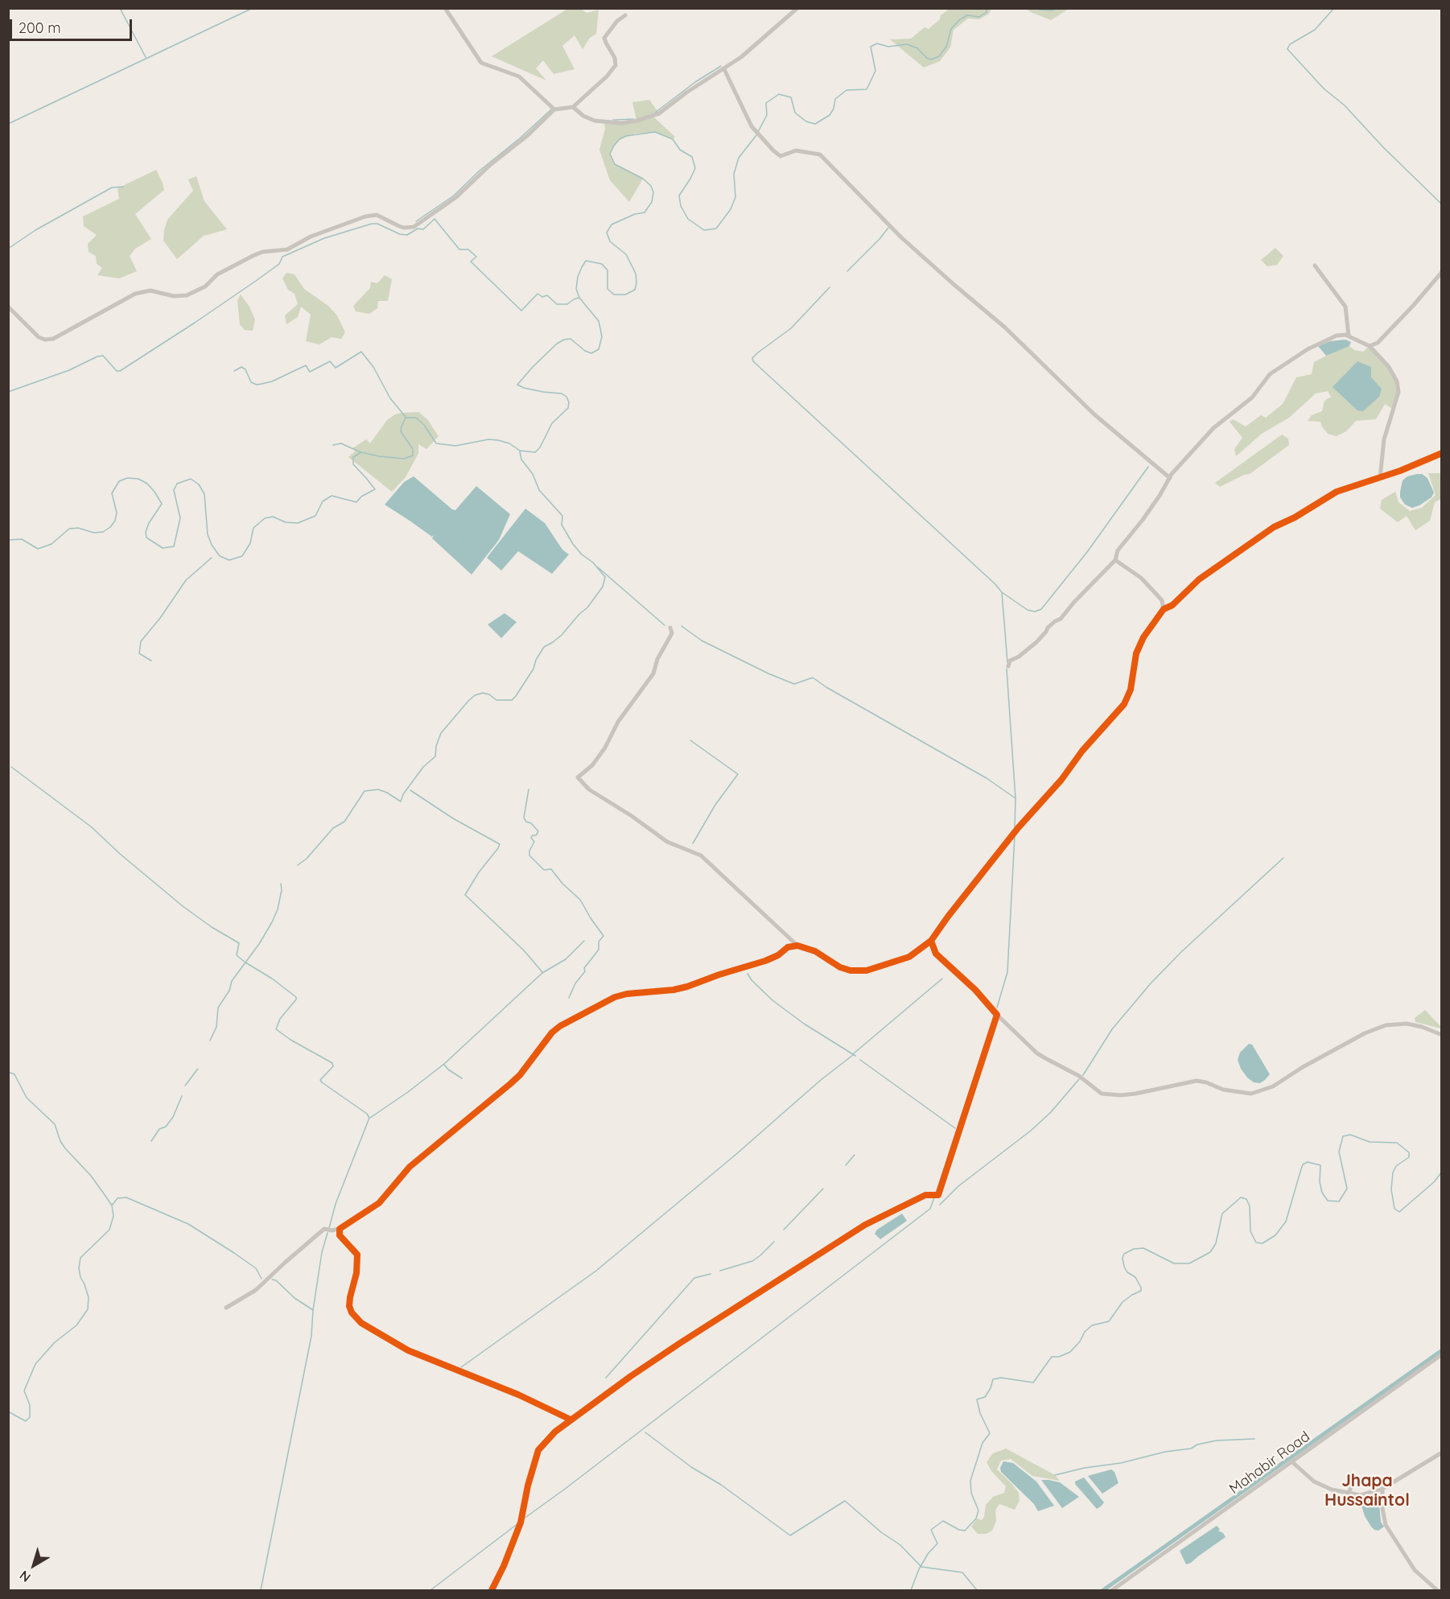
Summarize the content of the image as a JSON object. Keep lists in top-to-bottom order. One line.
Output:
{"streets":{"street":["Mahabir Road"]},"districts":["Jhapa Hussaintol"],"scale_bar":"200 m","north":"bottom left"}
